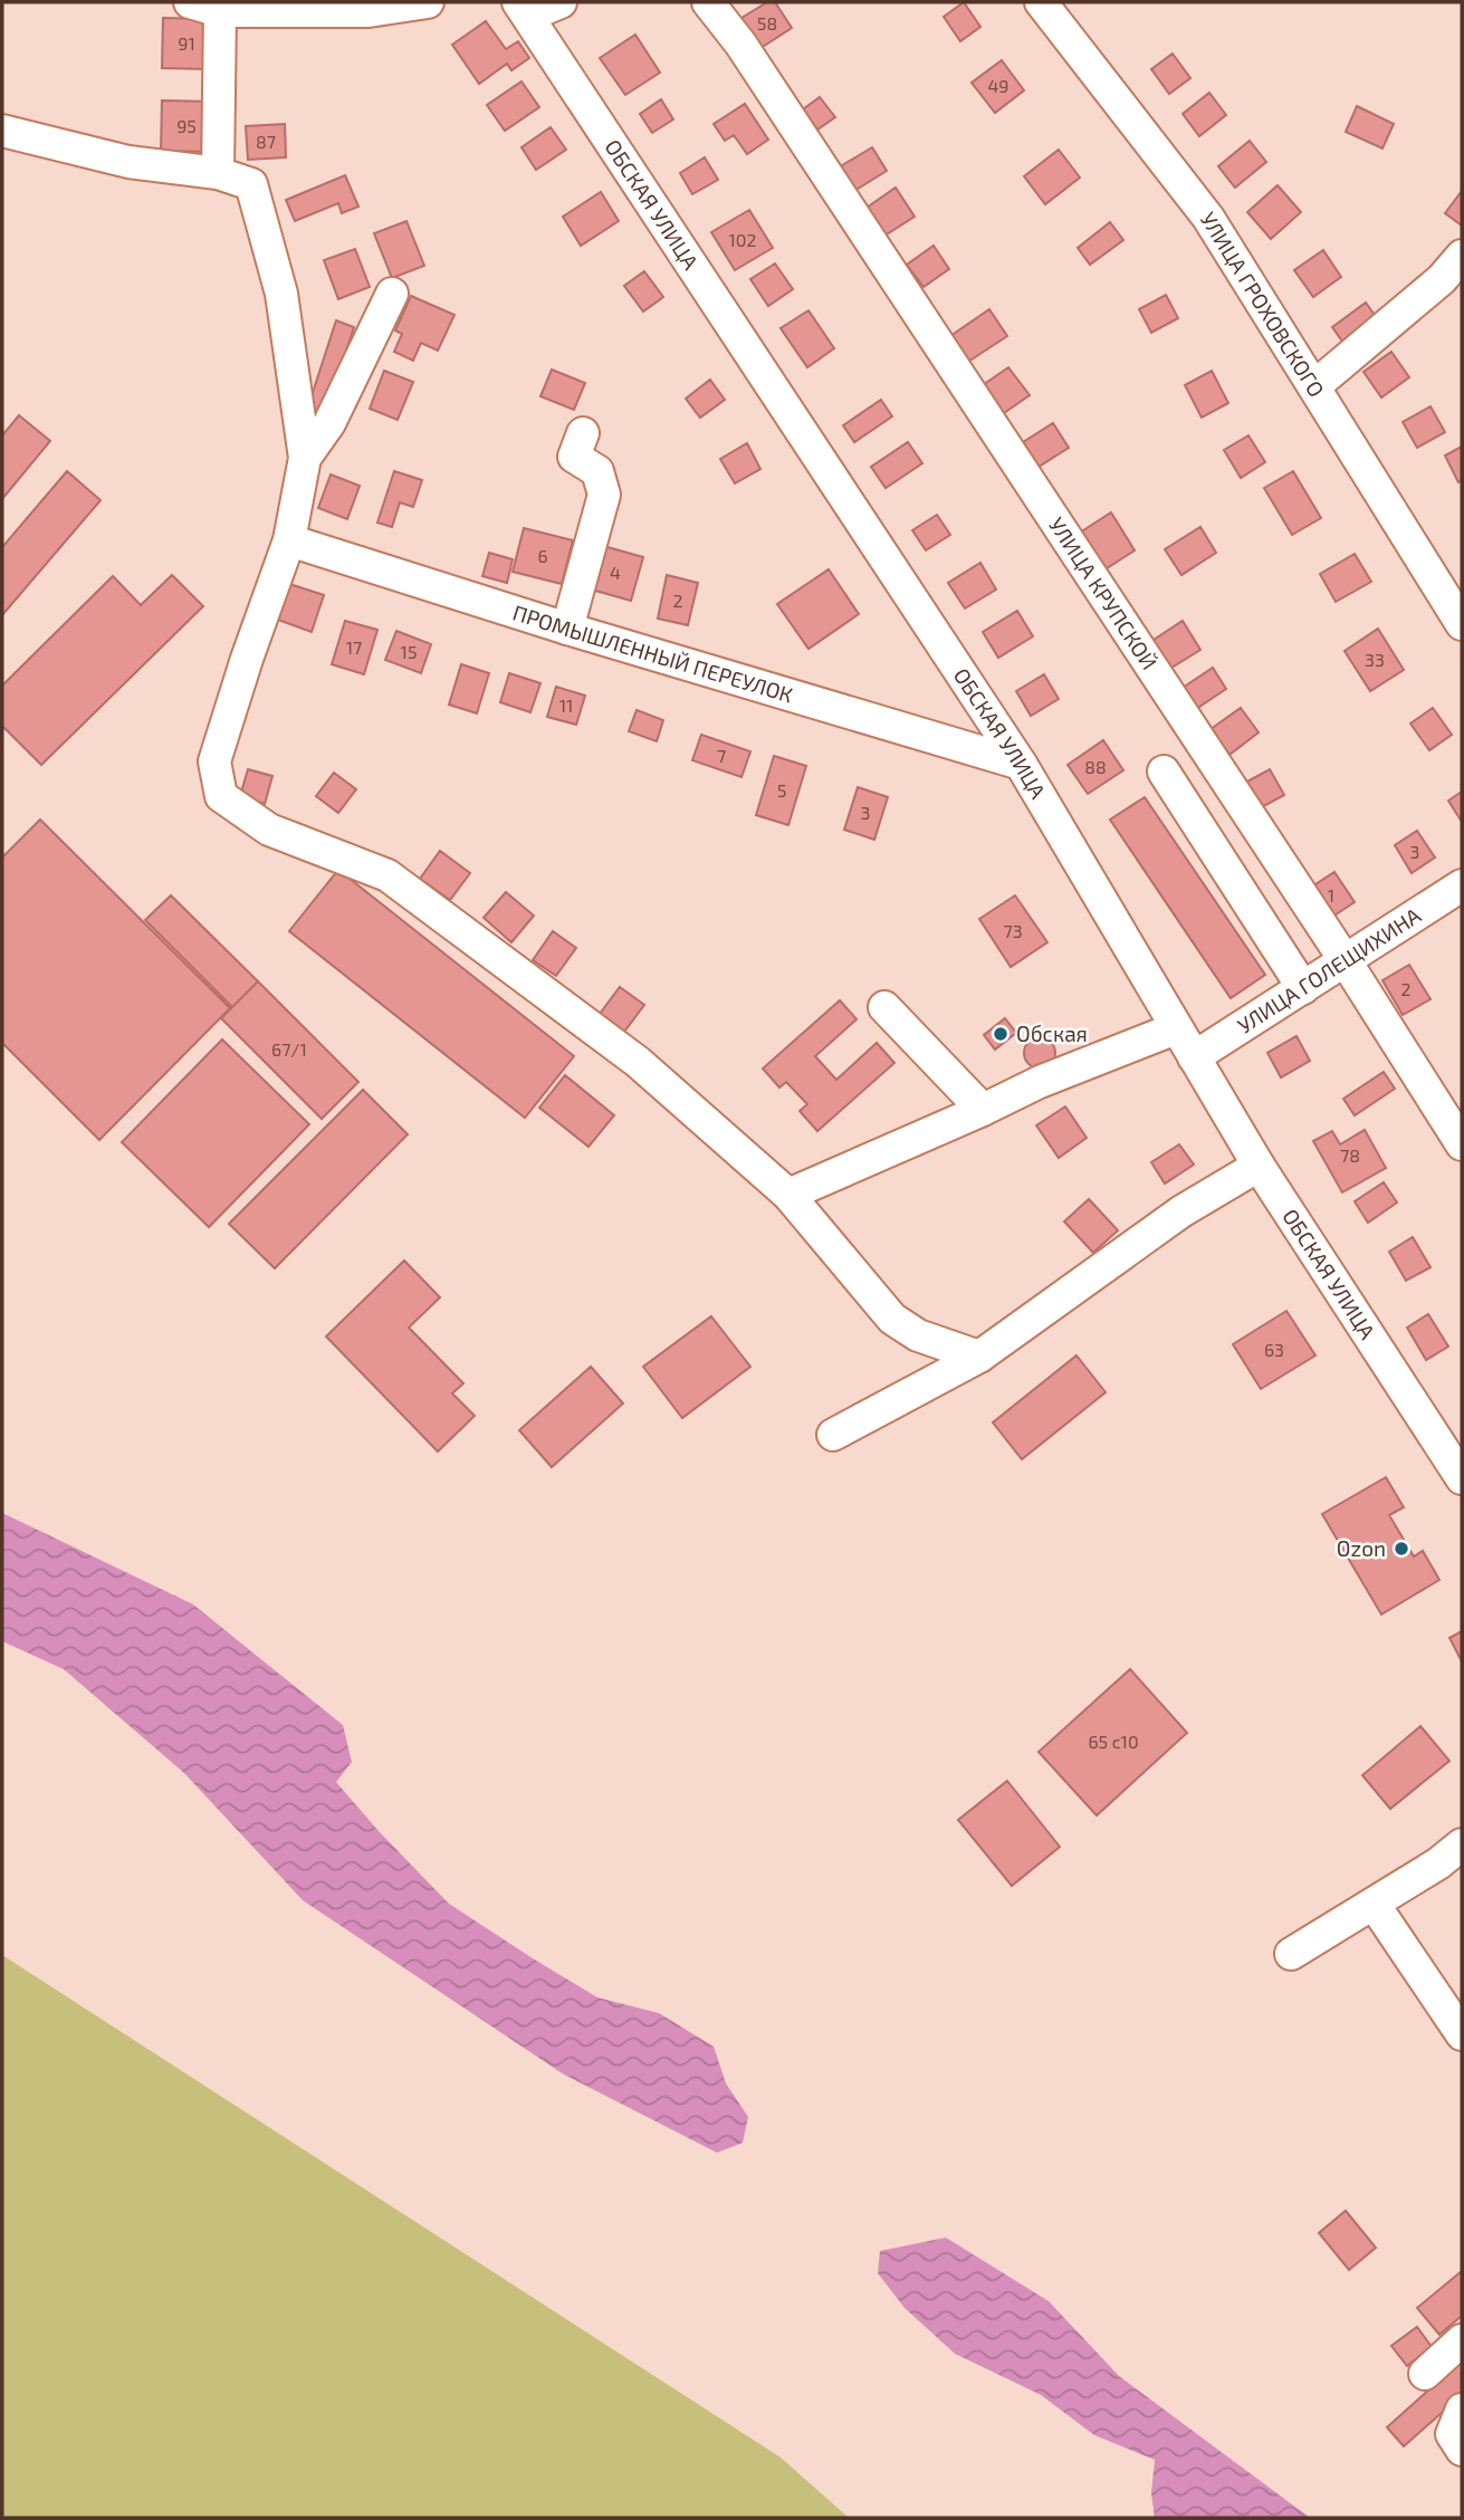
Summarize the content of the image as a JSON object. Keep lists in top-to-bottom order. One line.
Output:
{"streets":{"street":["ОБСКАЯ УЛИЦА","УЛИЦА ГРОХОВСКОГО","УЛИЦА КРУПСКОЙ","ПРОМЫШЛЕННЫЙ ПЕРЕУЛОК","УЛИЦА ГОЛЕЩИХИНА"]},"crossings":[["ОБСКАЯ УЛИЦА","ПРОМЫШЛЕННЫЙ ПЕРЕУЛОК"],["ОБСКАЯ УЛИЦА","УЛИЦА ГОЛЕЩИХИНА"],["УЛИЦА КРУПСКОЙ","УЛИЦА ГОЛЕЩИХИНА"]],"places":["Обская","Ozon"],"house_numbers":["58","91","49","95","87","102","6","4","2","17","15","33","11","7","88","5","3","3","1","73","2","67/1","78","63","65 с10"]}
